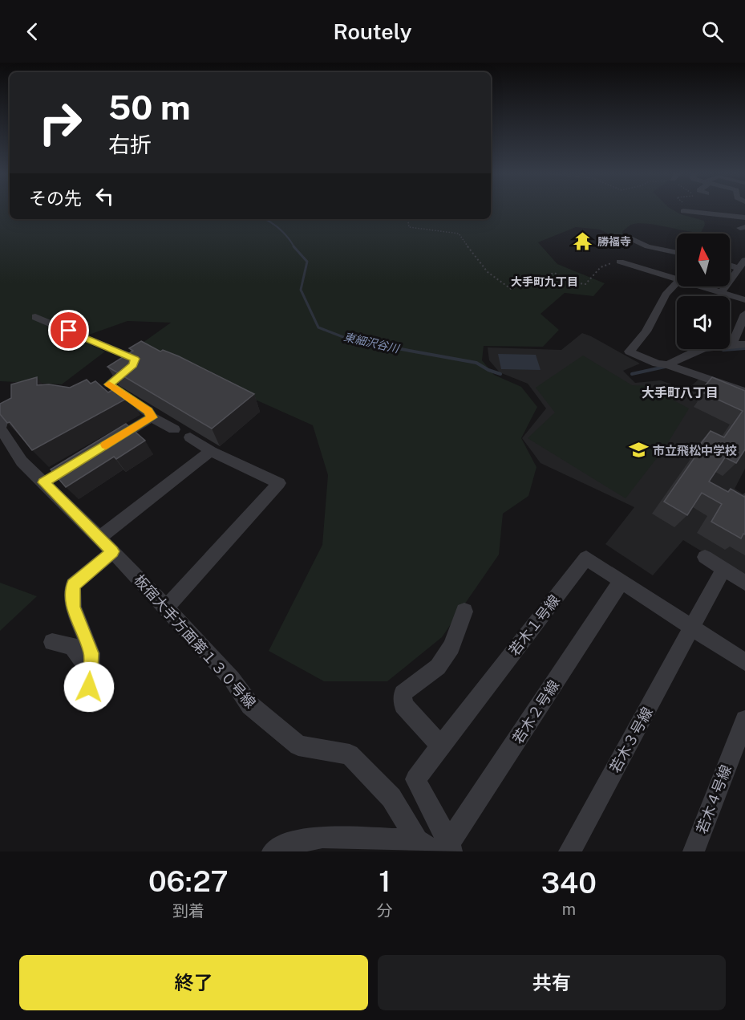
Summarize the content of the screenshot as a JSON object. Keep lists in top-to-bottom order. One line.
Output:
{"streets":{"street":["若木１号線","板宿大手方面第１３０号線","若木２号線","若木３号線","若木４号線"]},"crossings":[["若木１号線","板宿大手方面第１３０号線"],["若木１号線","若木２号線"],["若木１号線","若木３号線"],["板宿大手方面第１３０号線","若木２号線"]],"districts":["大手町九丁目","大手町八丁目"],"water":["東細沢谷川"],"places":{"temple":["勝福寺"],"school or university":["市立飛松中学校"]},"north":"top","page":{"header":"Routely","turn":["50 m","右折"],"then":"その先","eta":["06:27","到着","1","分","340","m"],"buttons":["終了","共有"]}}
